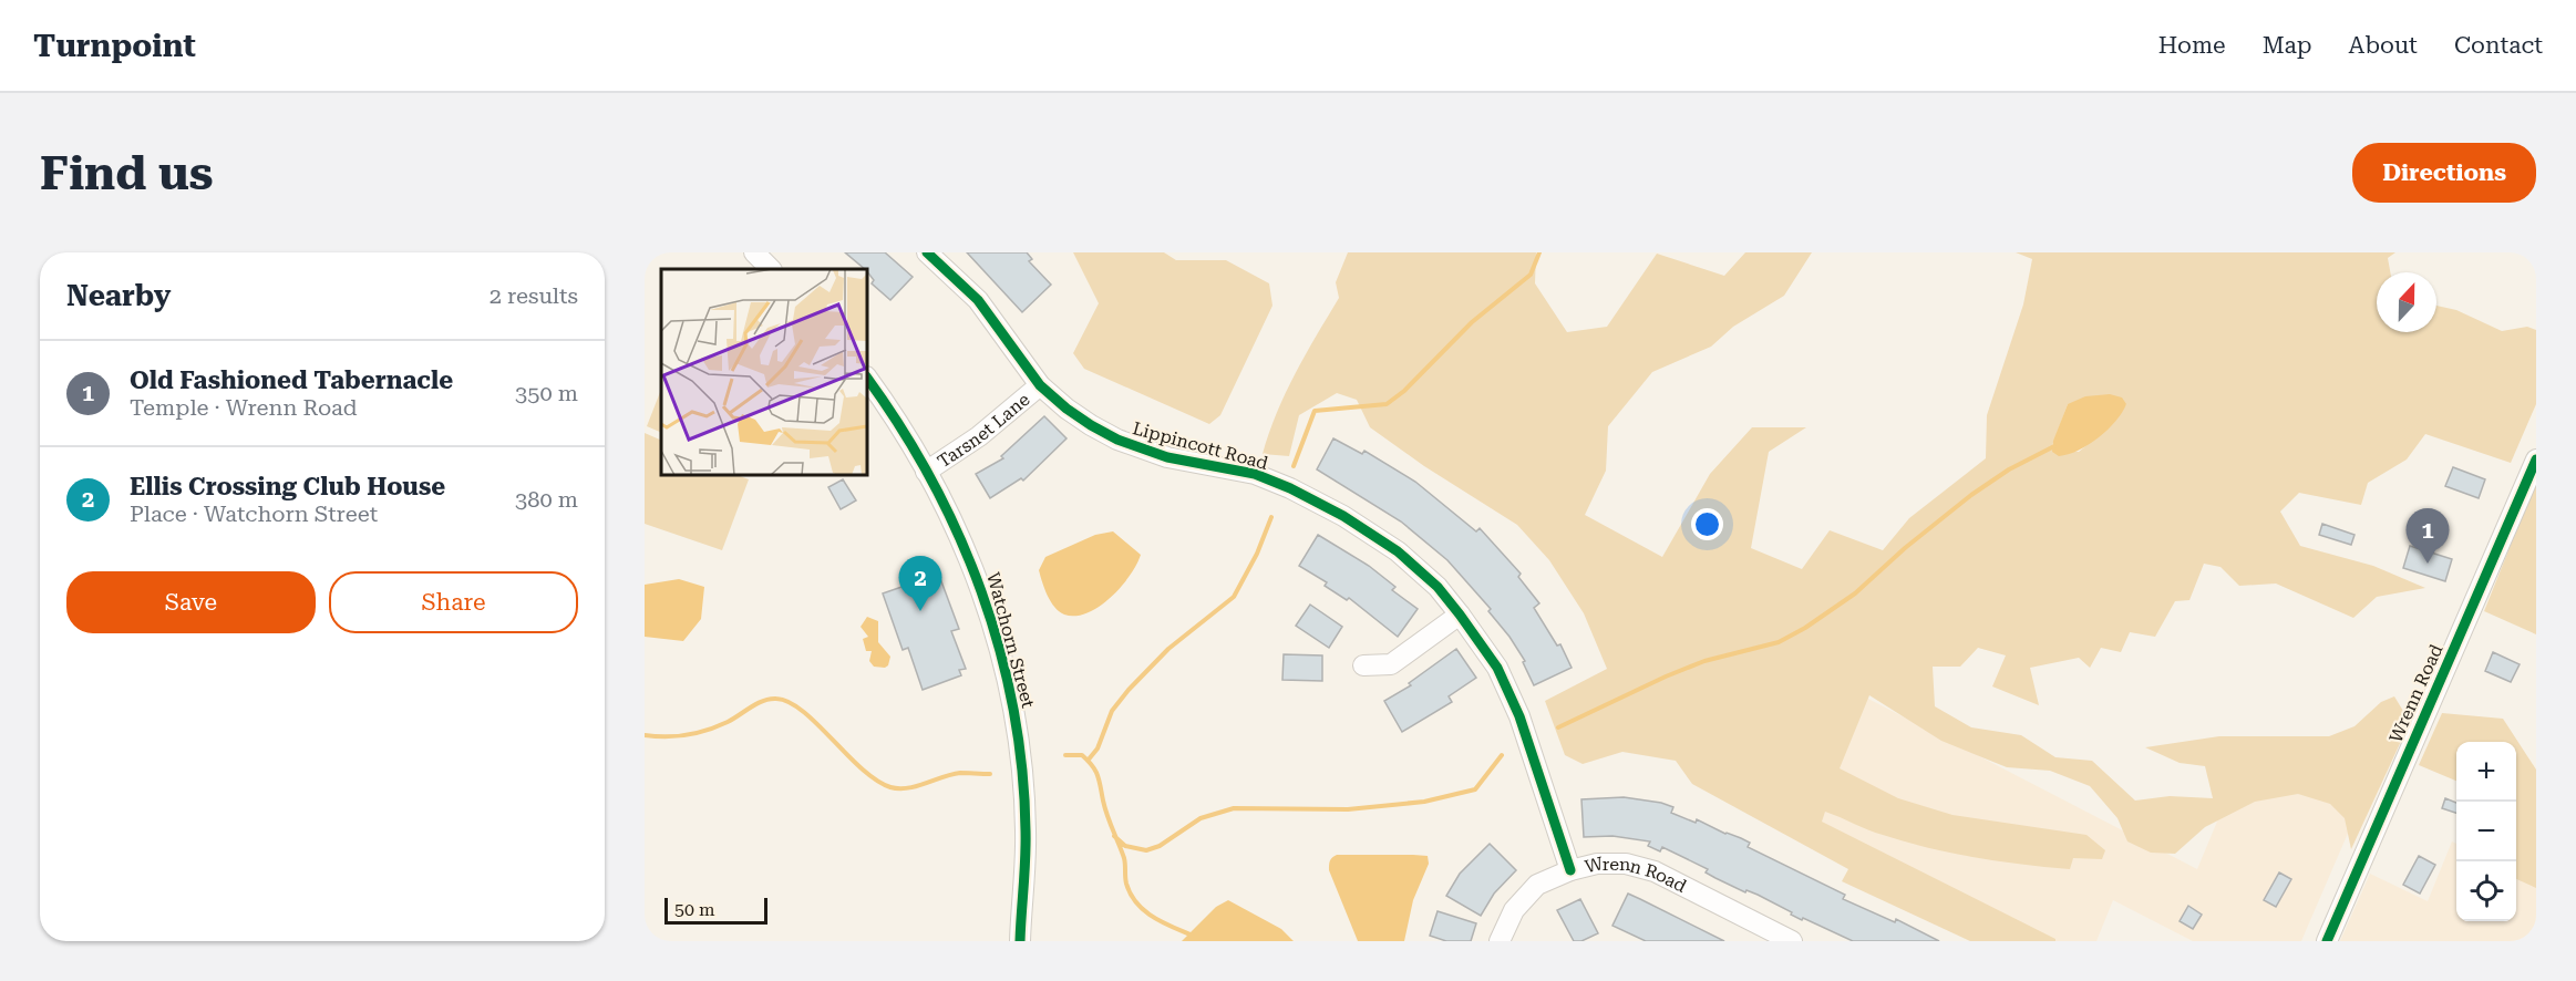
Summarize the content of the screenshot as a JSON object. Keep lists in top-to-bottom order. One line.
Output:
{"streets":{"street":["Tarsnet Lane","Lippincott Road","Watchorn Street","Wrenn Road"]},"crossings":[["Tarsnet Lane","Lippincott Road"],["Tarsnet Lane","Watchorn Street"],["Lippincott Road","Wrenn Road"]],"scale_bar":"50 m","north":"top","page":{"header":"Turnpoint","nav":["Home","Map","About","Contact"],"buttons":["Directions",["Save","Share"]],"title":"Find us","heading":["Nearby","2 results"],"list":[{"mark":"1","name":"Old Fashioned Tabernacle","note":"Temple · Wrenn Road","value":"350 m"},{"mark":"2","name":"Ellis Crossing Club House","note":"Place · Watchorn Street","value":"380 m"}],"pins":["1","2"],"map_buttons":["+","−"],"scale":"50 m"}}
